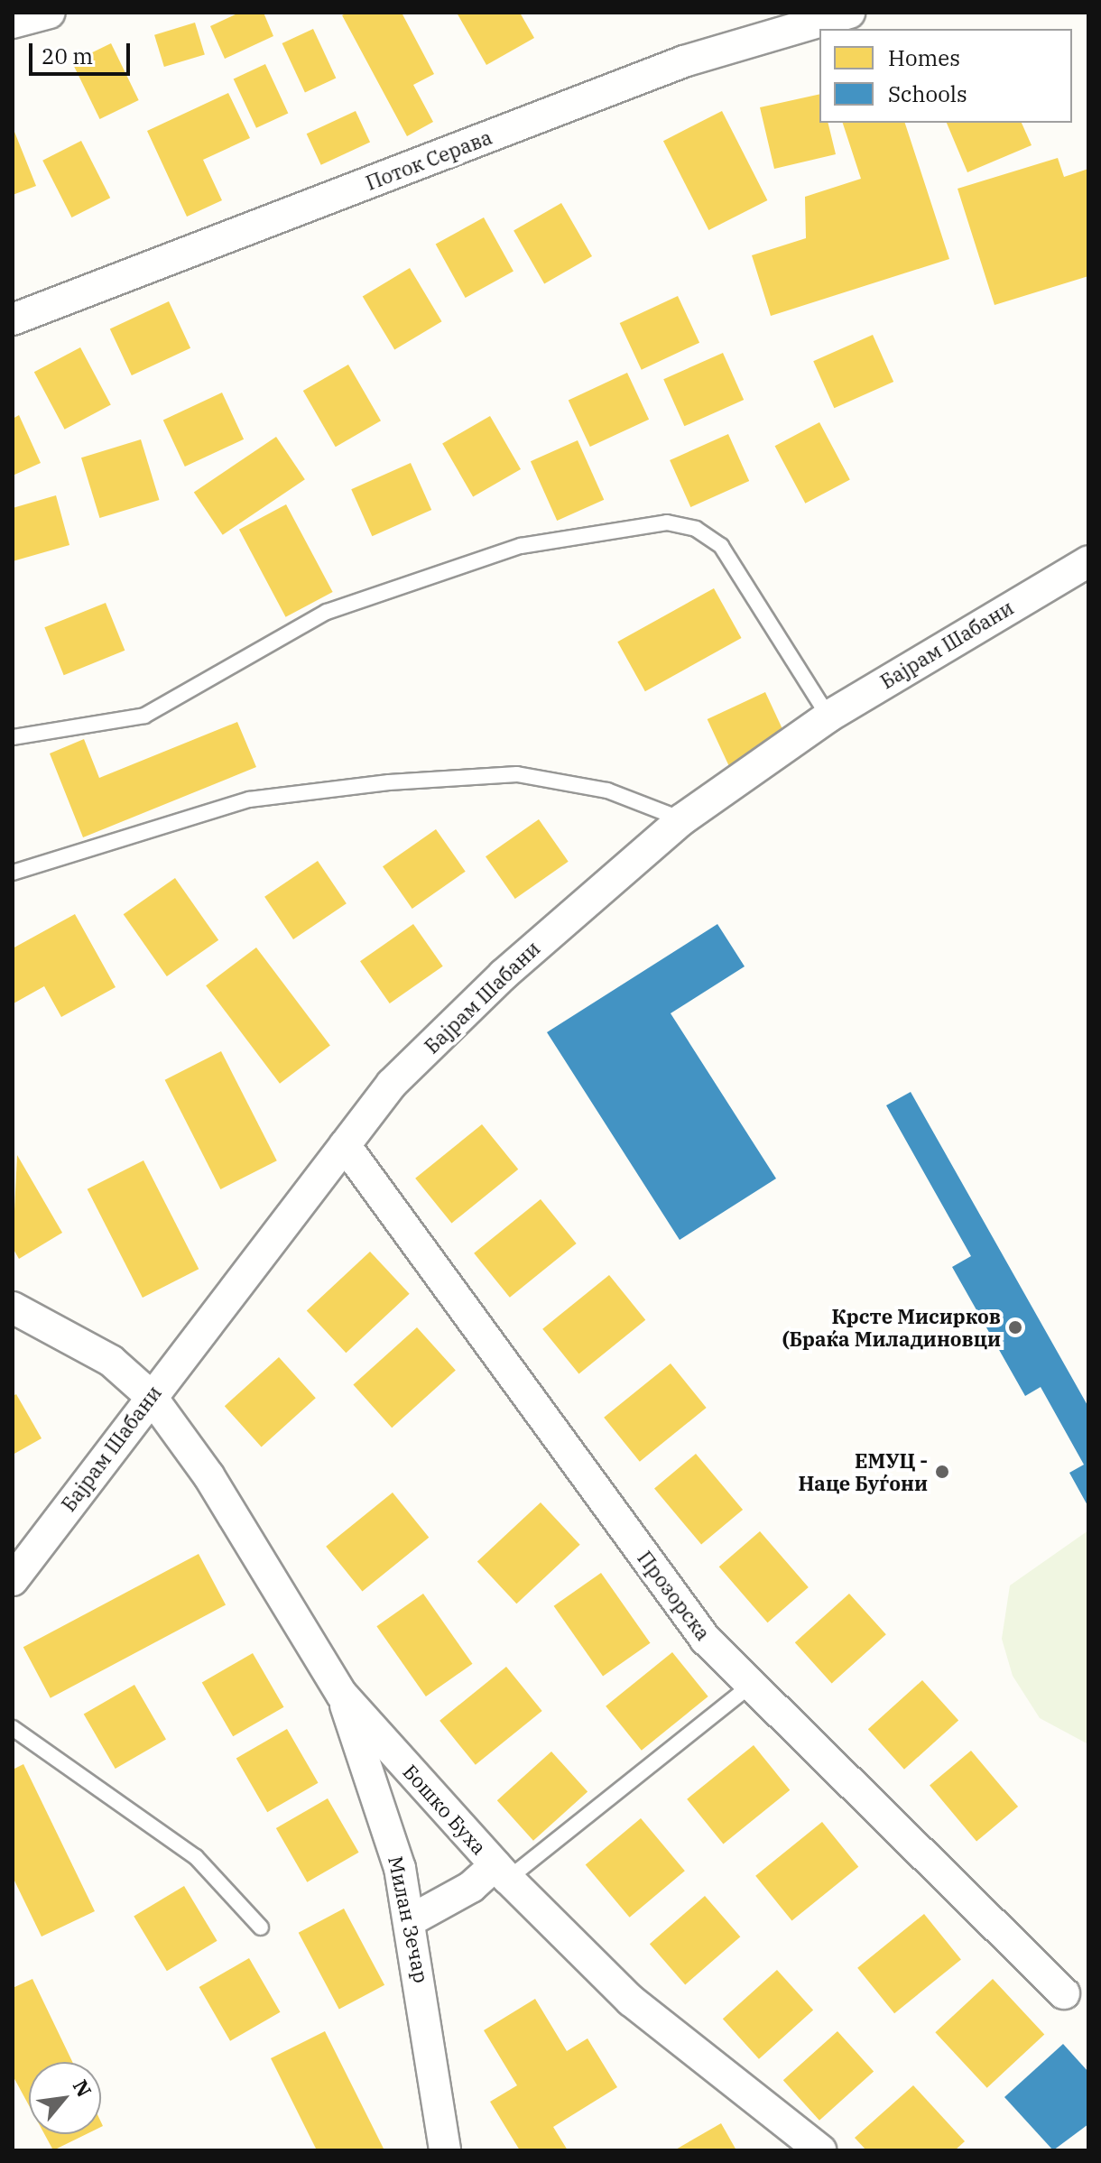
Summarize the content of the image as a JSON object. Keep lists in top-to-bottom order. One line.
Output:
{"streets":{"street":["Поток Серава","Бајрам Шабани","Прозорска","Бошко Буха","Милан Зечар"]},"crossings":[["Бајрам Шабани","Прозорска"],["Бајрам Шабани","Бошко Буха"],["Бошко Буха","Милан Зечар"]],"places":["Крсте Мисирков (Браќа Миладиновци","ЕМУЦ - Наце Буѓони"],"legend":["Homes","Schools"],"scale_bar":"20 m","north":"top right"}
